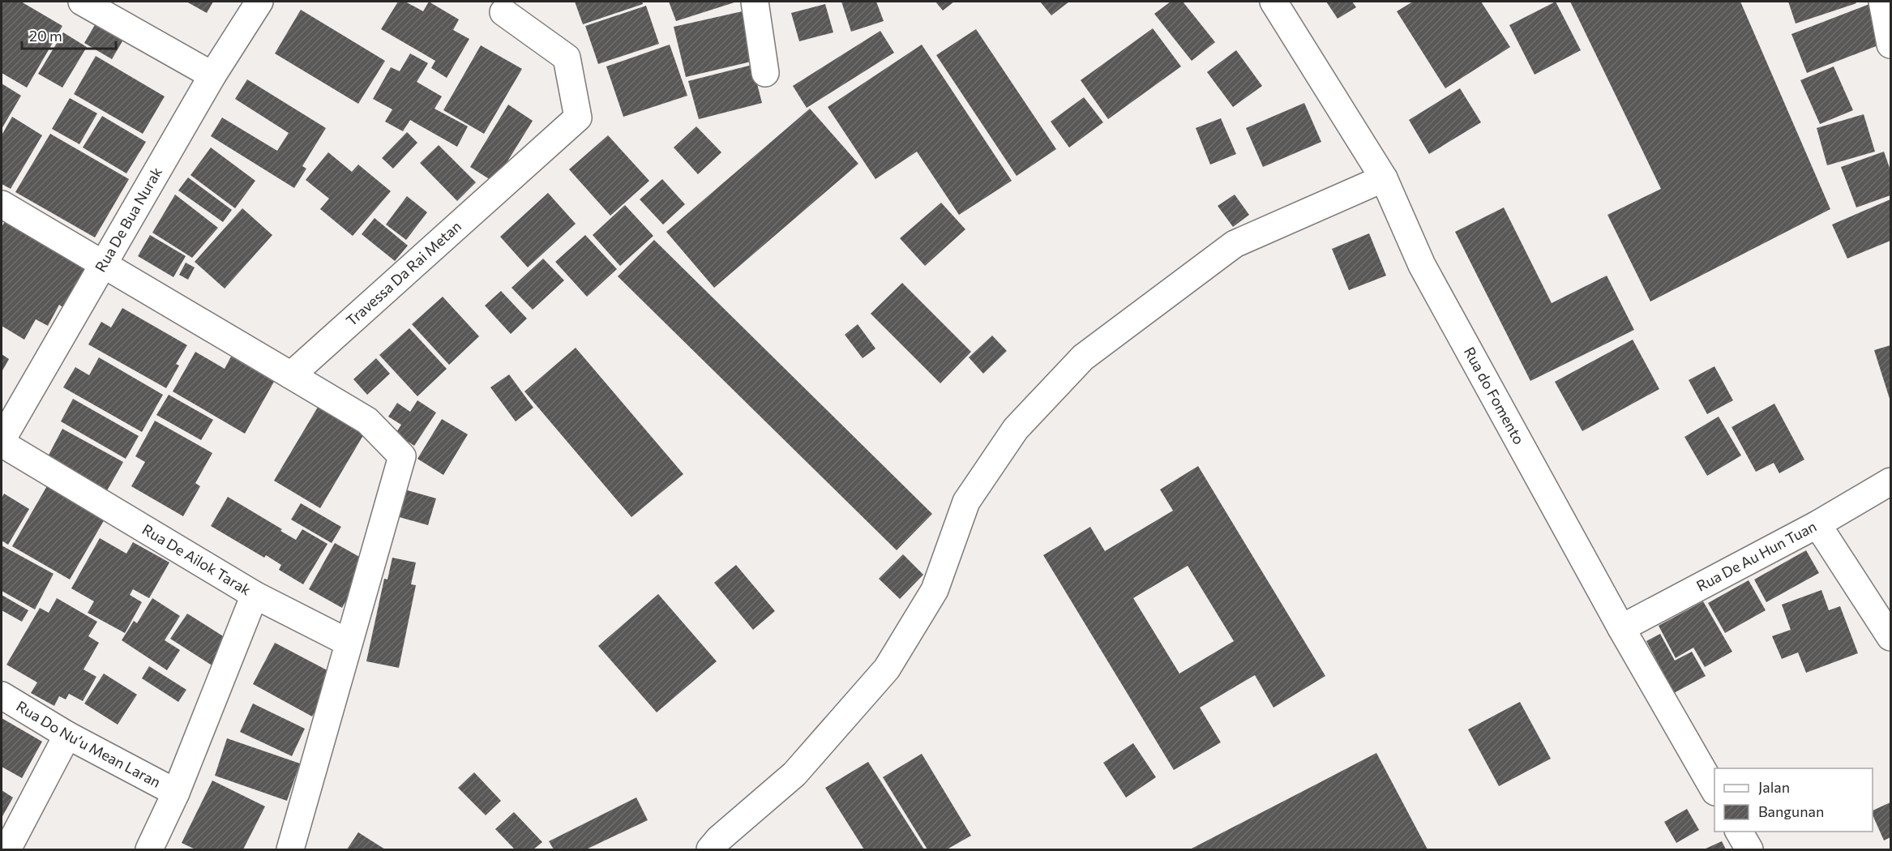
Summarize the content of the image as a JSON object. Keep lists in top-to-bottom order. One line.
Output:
{"streets":{"street":["Rua De Bua Nurak","Travessa Da Rai Metan","Rua do Fomento","Rua De Au Hun Tuan","Rua De Ailok Tarak","Rua Do Nu’u Mean Laran"]},"crossings":[["Rua De Bua Nurak","Rua De Ailok Tarak"],["Rua do Fomento","Rua De Au Hun Tuan"],["Rua De Ailok Tarak","Rua Do Nu’u Mean Laran"]],"legend":["Jalan","Bangunan"],"scale_bar":"20 m"}
